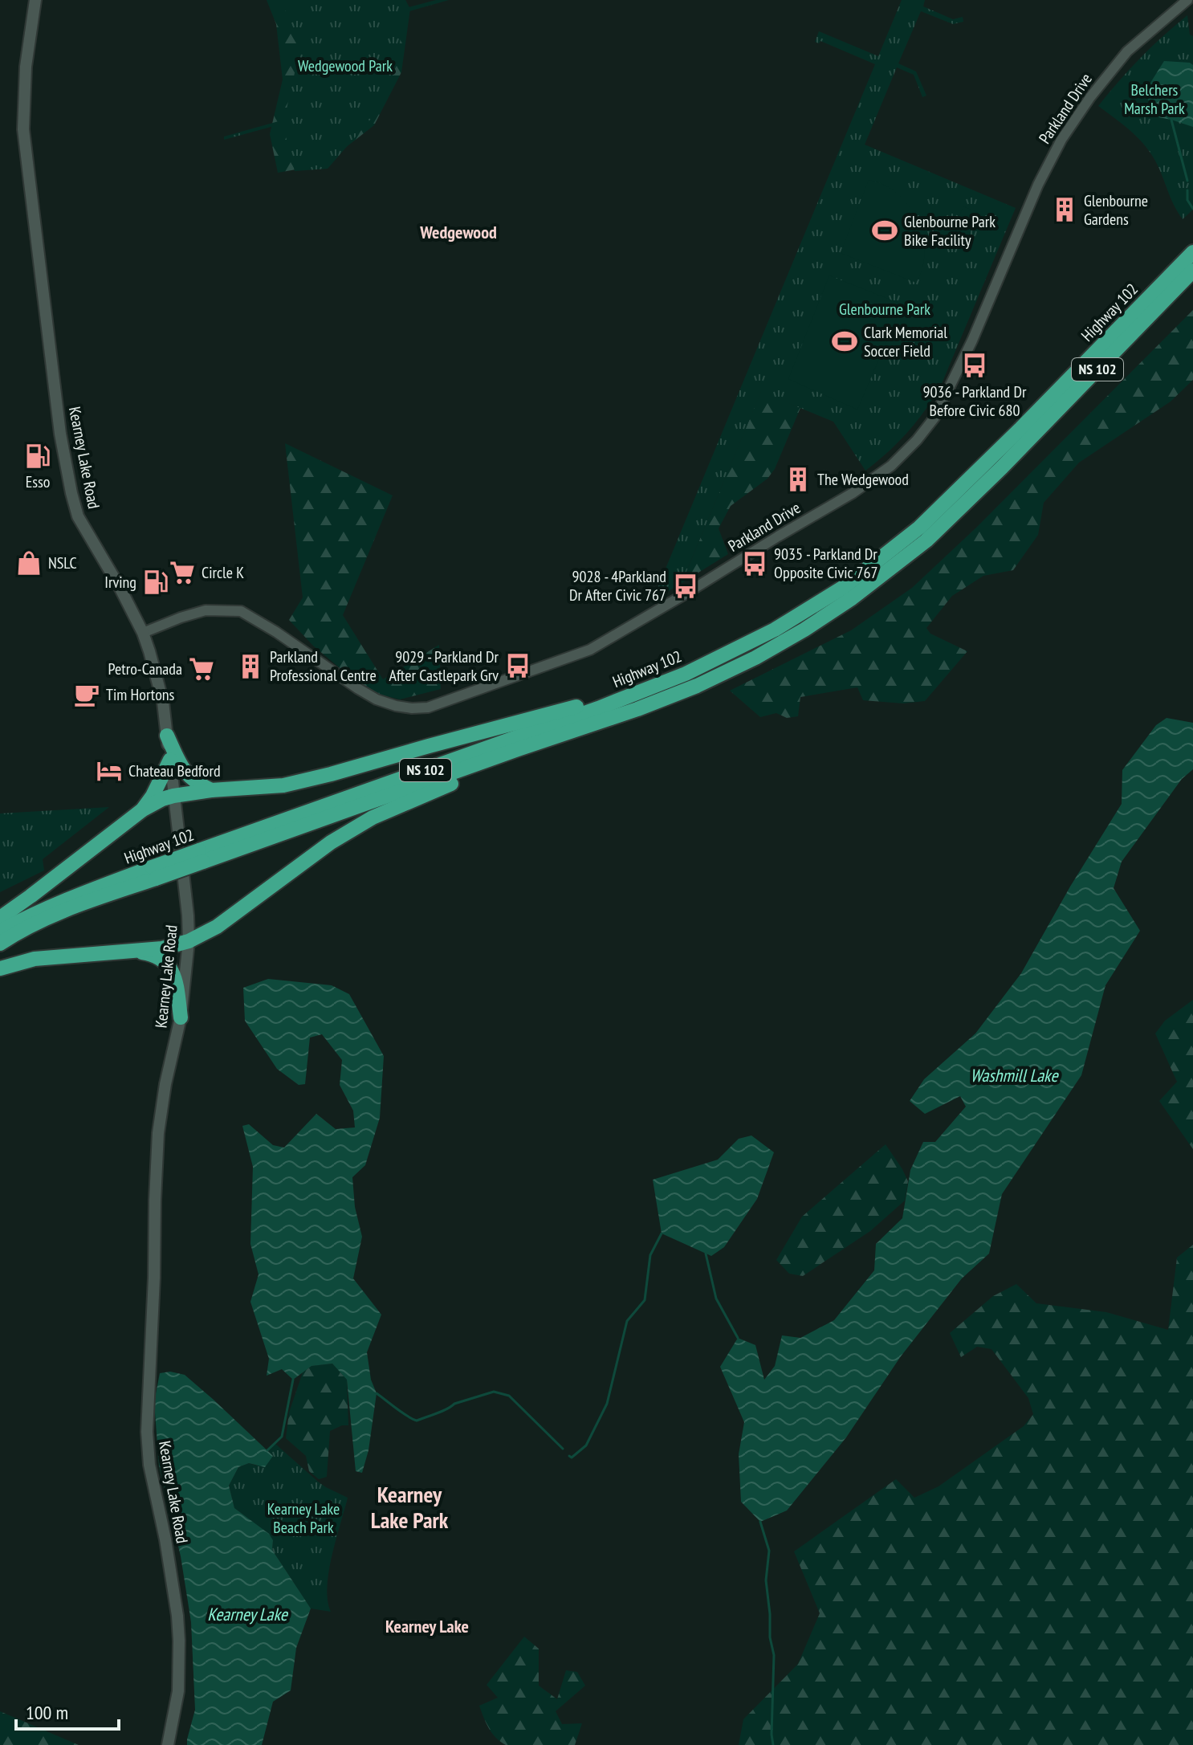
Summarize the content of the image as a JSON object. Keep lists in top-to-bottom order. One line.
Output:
{"streets":{"highway":["Highway 102","NS 102"],"main road":["Kearney Lake Road"],"street":["Parkland Drive"]},"crossings":[["Parkland Drive","Kearney Lake Road"]],"districts":["Wedgewood","Kearney Lake Park","Kearney Lake"],"water":["Washmill Lake","Kearney Lake"],"parks":["Wedgewood Park","Belchers Marsh Park","Glenbourne Park","Kearney Lake Beach Park"],"places":{"building":["Glenbourne Gardens","The Wedgewood","Parkland Professional Centre"],"sports":["Glenbourne Park Bike Facility","Clark Memorial Soccer Field"],"bus stop":["9036 - Parkland Dr Before Civic 680","9035 - Parkland Dr Opposite Civic 767","9028 - 4Parkland Dr After Civic 767","9029 - Parkland Dr After Castlepark Grv"],"fuel station":["Esso","Irving"],"shop":["NSLC"],"supermarket":["Circle K","Petro-Canada"],"cafe":["Tim Hortons"],"hotel":["Chateau Bedford"]},"scale_bar":"100 m"}
